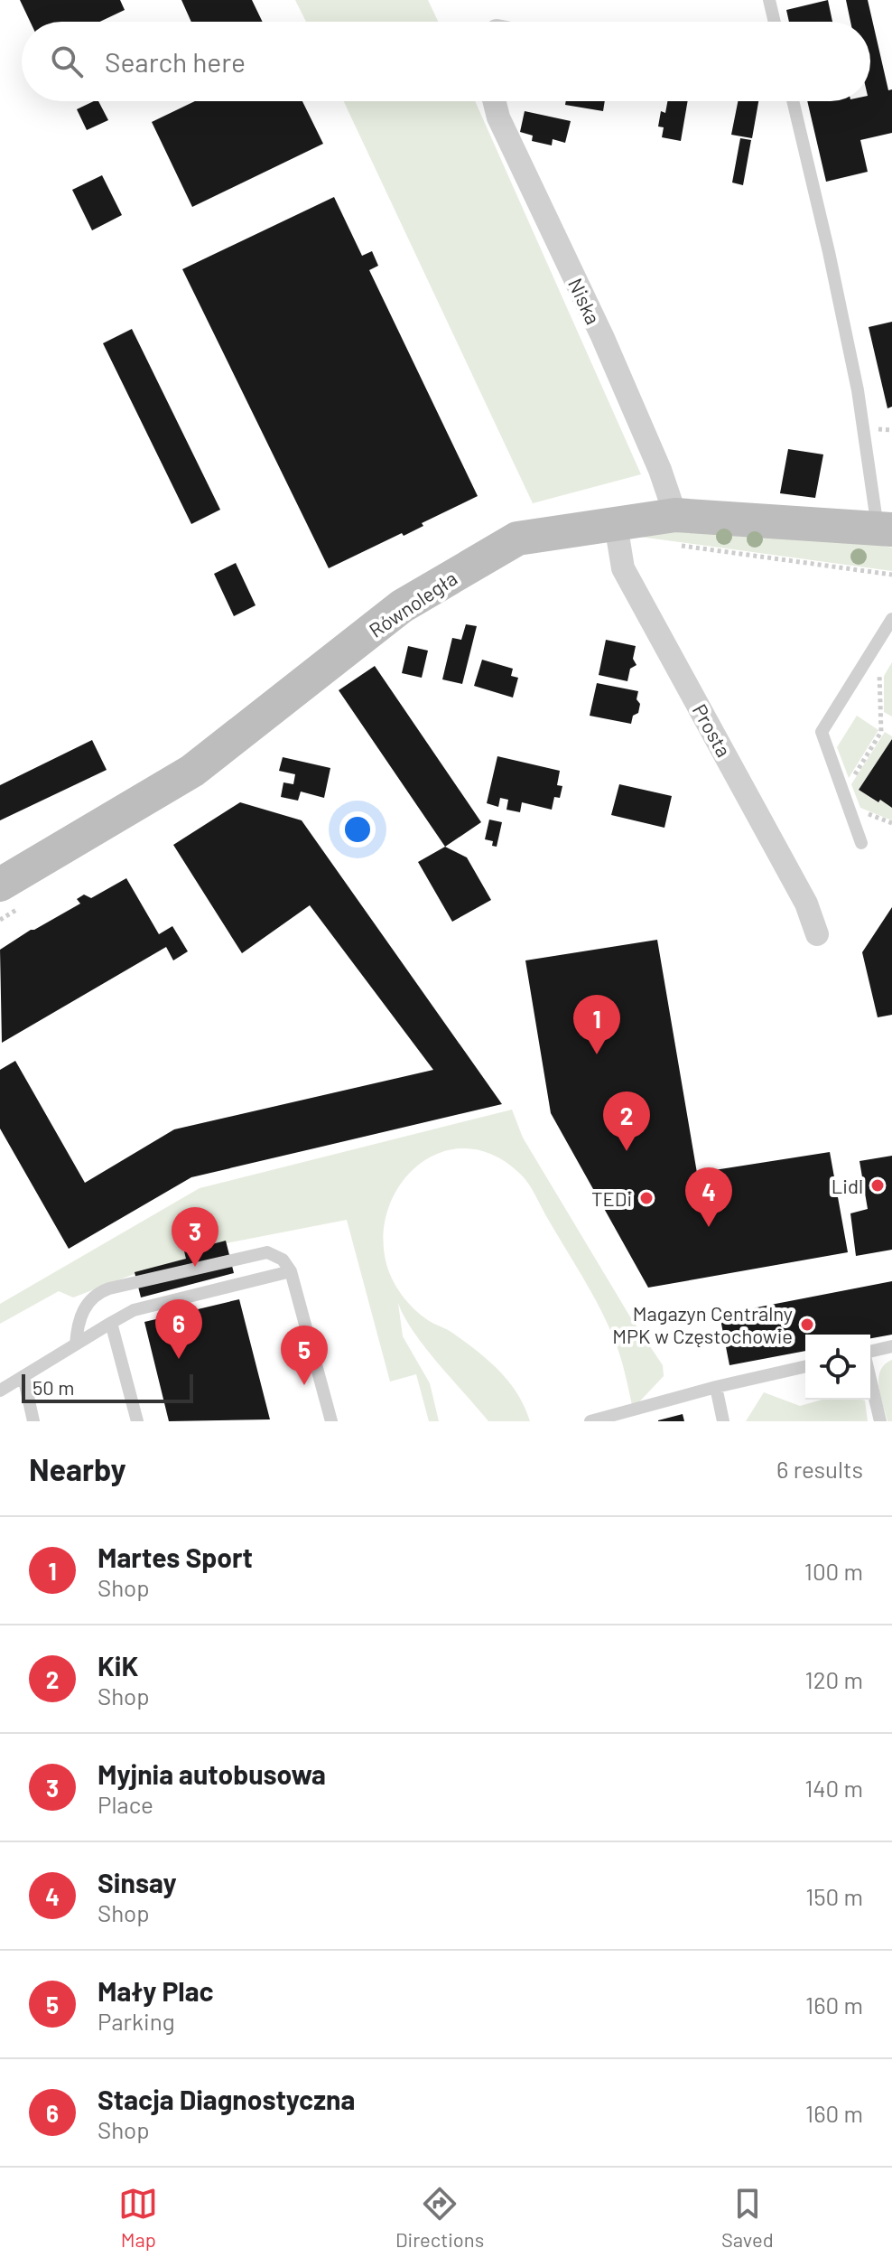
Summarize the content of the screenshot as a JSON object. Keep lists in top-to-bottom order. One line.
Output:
{"streets":{"street":["Niska","Równoległa","Prosta"]},"crossings":[["Niska","Równoległa"],["Równoległa","Prosta"]],"places":["Lidl","TEDi","Magazyn Centralny MPK w Częstochowie"],"scale_bar":"50 m","page":{"search":"Search here","pins":["1","2","4","3","6","5"],"scale":"50 m","heading":["Nearby","6 results"],"list":[{"mark":"1","name":"Martes Sport","note":"Shop","value":"100 m"},{"mark":"2","name":"KiK","note":"Shop","value":"120 m"},{"mark":"3","name":"Myjnia autobusowa","note":"Place","value":"140 m"},{"mark":"4","name":"Sinsay","note":"Shop","value":"150 m"},{"mark":"5","name":"Mały Plac","note":"Parking","value":"160 m"},{"mark":"6","name":"Stacja Diagnostyczna","note":"Shop","value":"160 m"}],"nav":["Map","Directions","Saved"]}}
